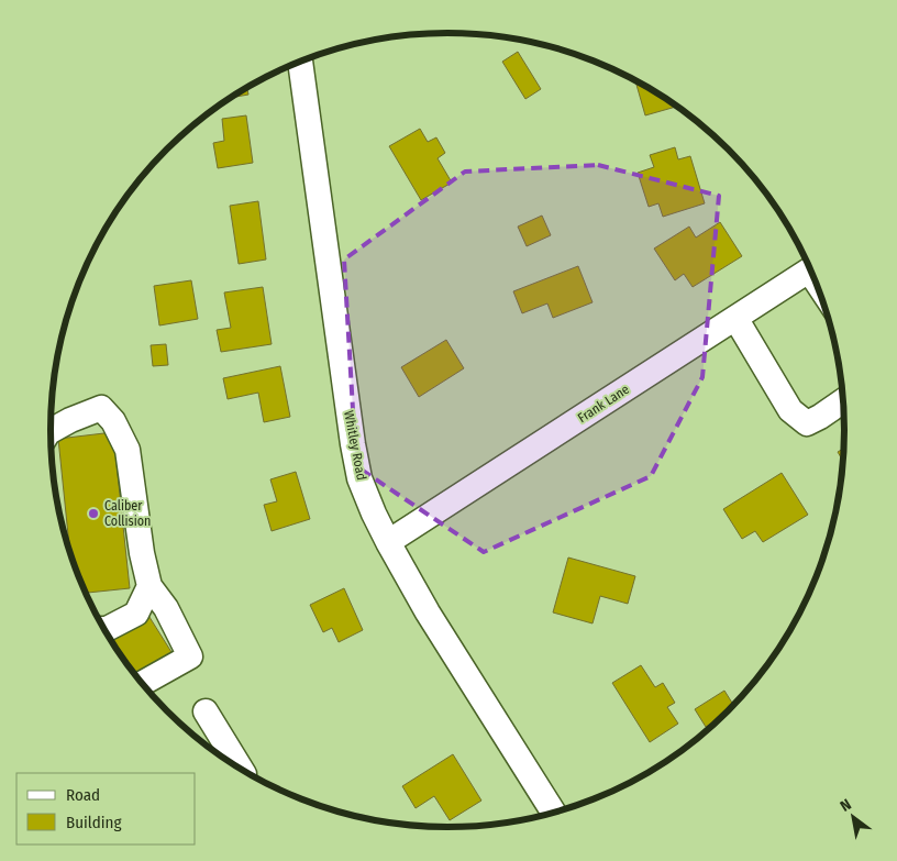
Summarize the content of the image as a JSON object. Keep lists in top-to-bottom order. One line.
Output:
{"streets":{"street":["Frank Lane","Whitley Road"]},"crossings":[["Frank Lane","Whitley Road"]],"places":["Caliber Collision"],"legend":["Road","Building"],"north":"top left"}
